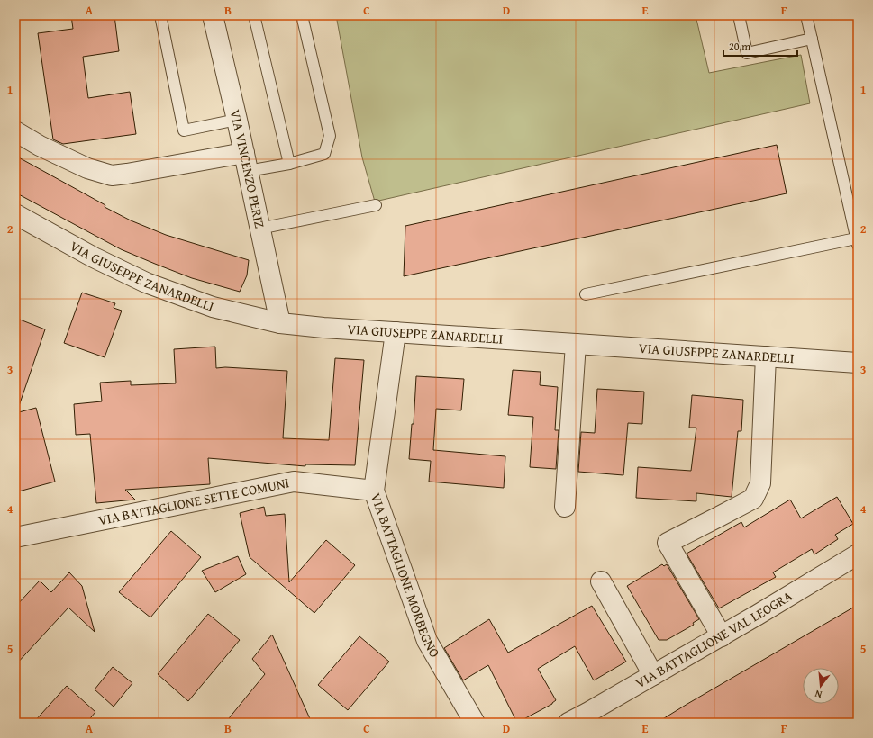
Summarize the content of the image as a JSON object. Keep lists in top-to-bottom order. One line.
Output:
{"streets":{"street":["VIA VINCENZO PERIZ","VIA GIUSEPPE ZANARDELLI","VIA BATTAGLIONE SETTE COMUNI","VIA BATTAGLIONE MORBEGNO","VIA BATTAGLIONE VAL LEOGRA"]},"crossings":[["VIA VINCENZO PERIZ","VIA GIUSEPPE ZANARDELLI"],["VIA GIUSEPPE ZANARDELLI","VIA BATTAGLIONE MORBEGNO"],["VIA BATTAGLIONE SETTE COMUNI","VIA BATTAGLIONE MORBEGNO"]],"scale_bar":"20 m","north":"bottom","grid":{"columns":["A","B","C","D","E","F"],"rows":["1","2","3","4","5"]}}
